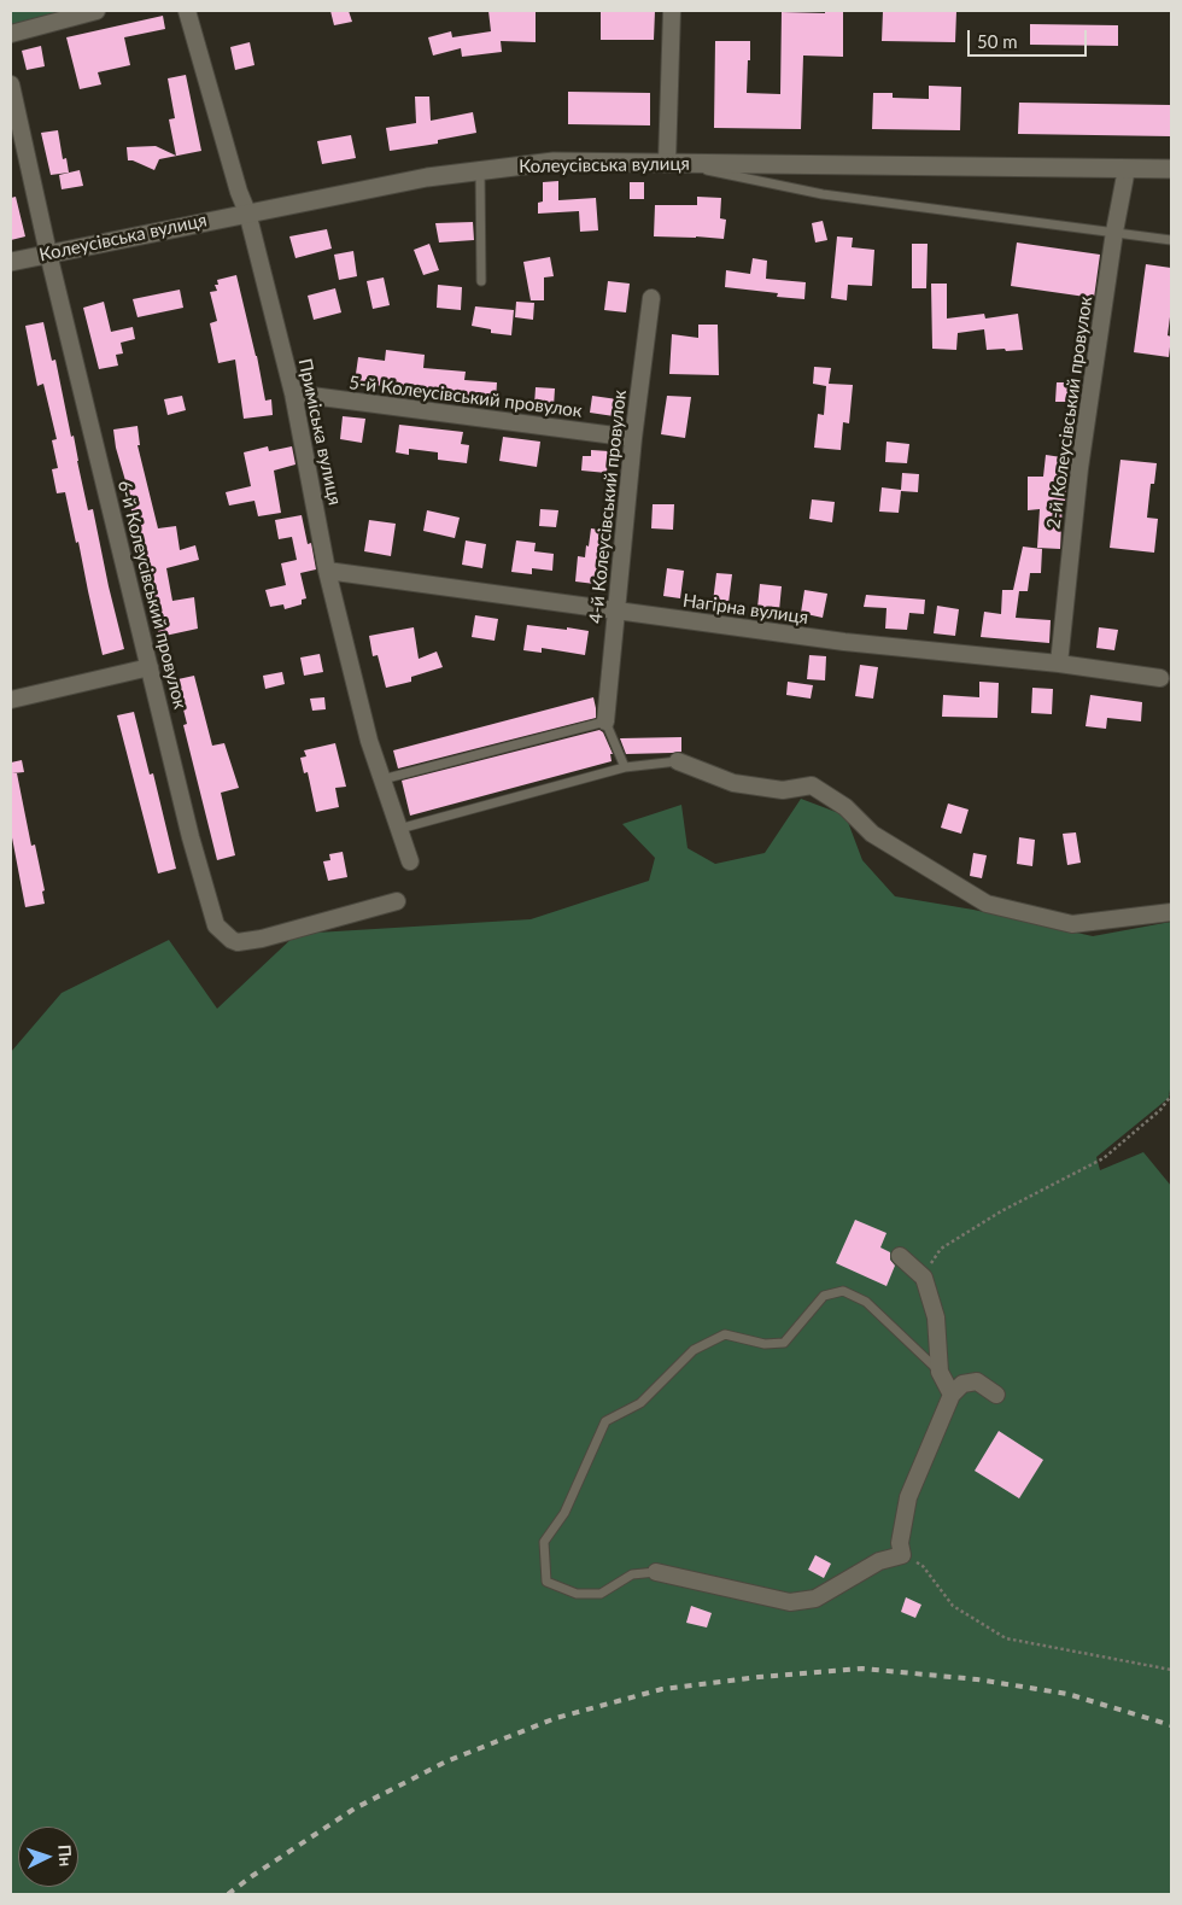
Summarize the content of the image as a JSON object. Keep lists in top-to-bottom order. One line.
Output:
{"streets":{"street":["Колеусівська вулиця","5-й Колеусівський провулок","2-й Колеусівський провулок","Приміська вулиця","4-й Колеусівський провулок","6-й Колеусівський провулок","Нагірна вулиця"]},"crossings":[["Колеусівська вулиця","2-й Колеусівський провулок"],["Колеусівська вулиця","Приміська вулиця"],["Колеусівська вулиця","6-й Колеусівський провулок"],["5-й Колеусівський провулок","Приміська вулиця"],["5-й Колеусівський провулок","4-й Колеусівський провулок"],["2-й Колеусівський провулок","Нагірна вулиця"],["Приміська вулиця","Нагірна вулиця"],["4-й Колеусівський провулок","Нагірна вулиця"]],"scale_bar":"50 m","north":"right"}
